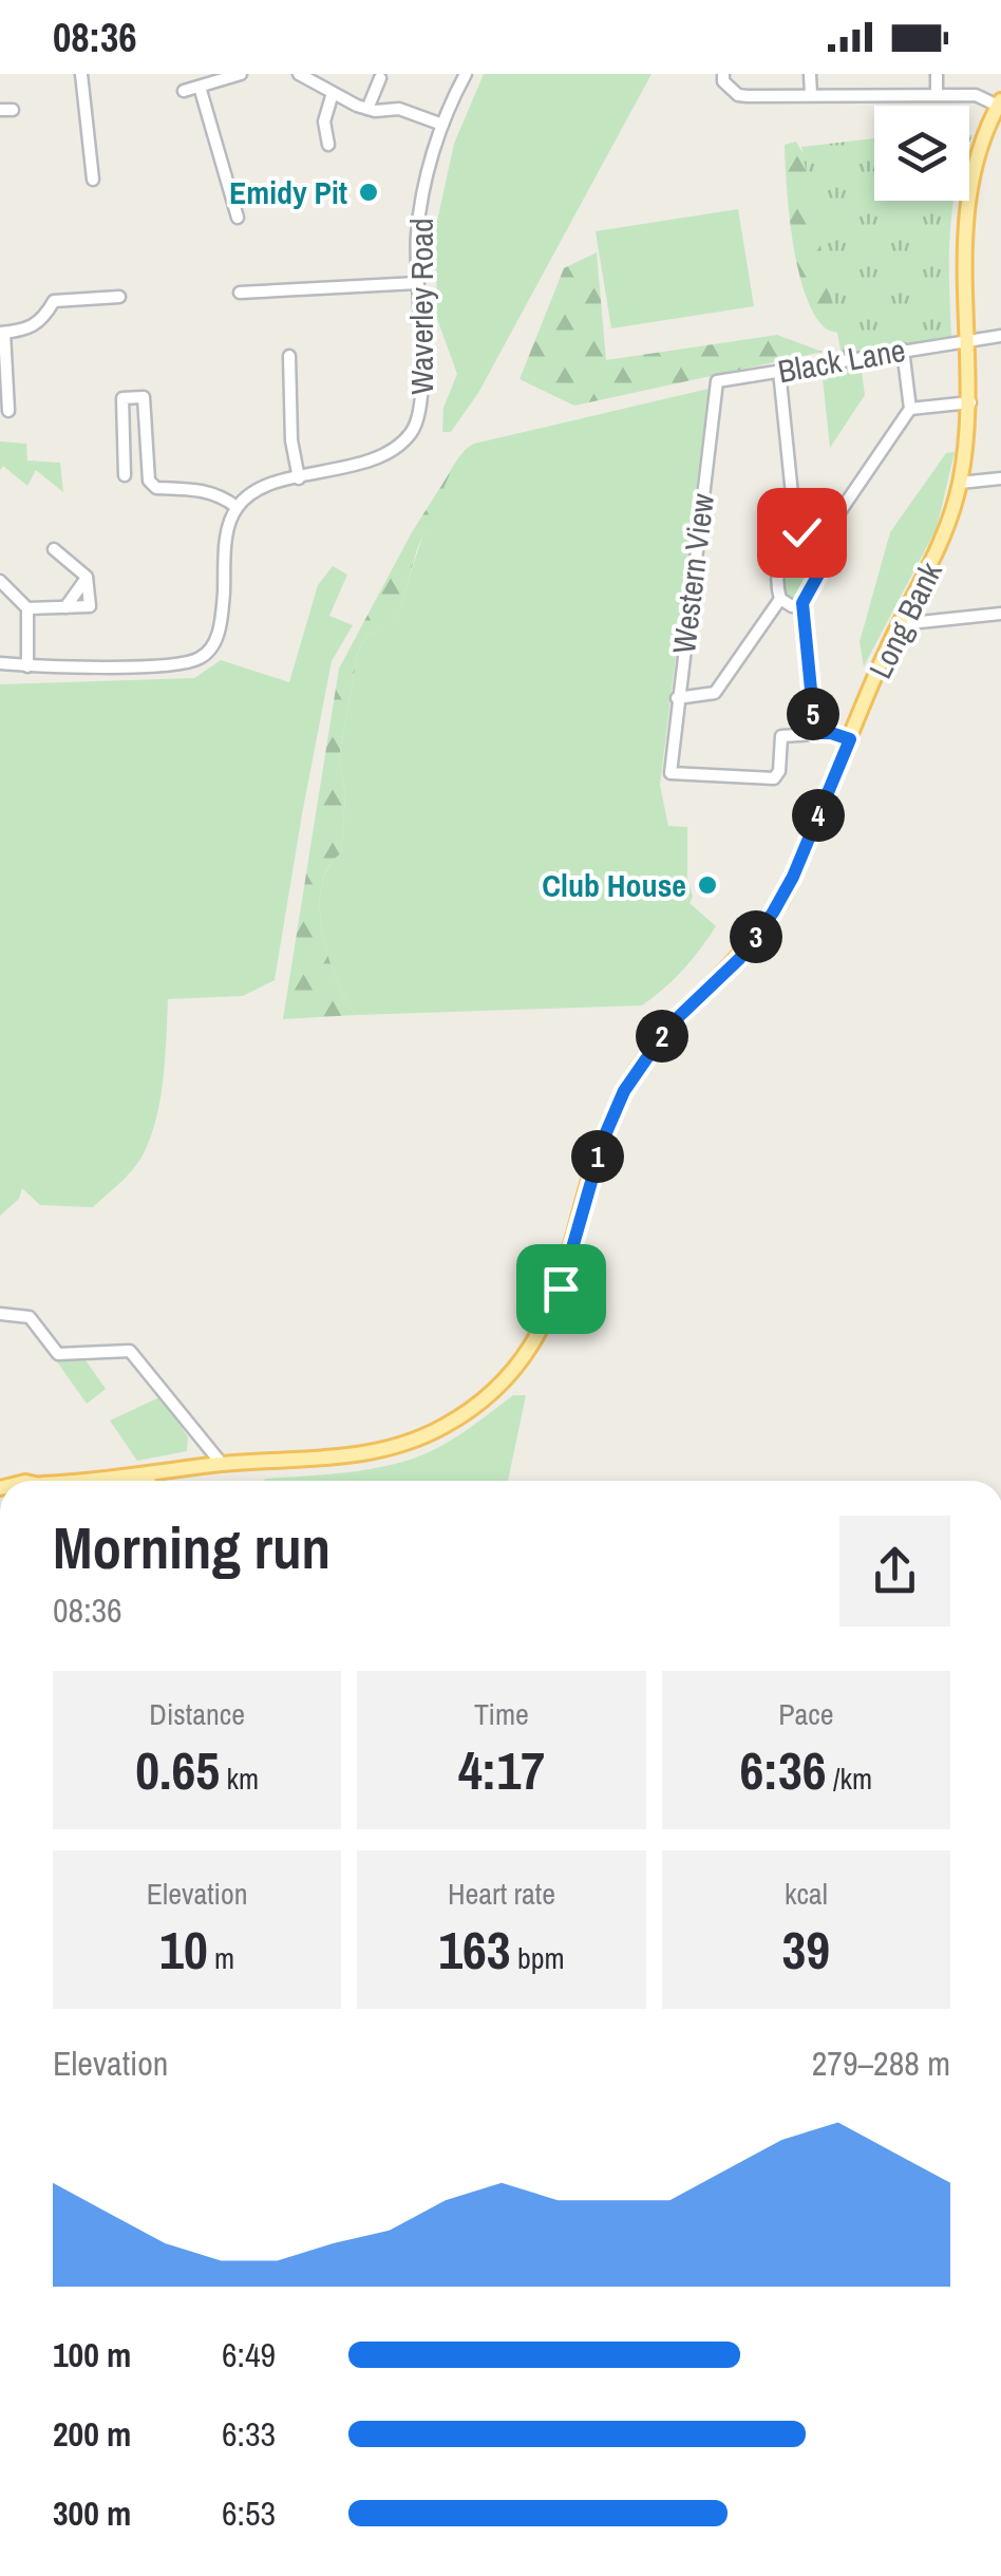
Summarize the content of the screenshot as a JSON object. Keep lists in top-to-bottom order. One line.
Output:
{"streets":{"main road":["Long Bank"],"street":["Waverley Road","Black Lane","Western View"]},"crossings":[["Black Lane","Western View"],["Black Lane","Long Bank"]],"places":["Emidy Pit","Club House"],"page":{"status":"08:36","pins":["5","4","3","2","1"],"heading":["Morning run","08:36"],"stats":[["Distance","0.65 km"],["Time","4:17"],["Pace","6:36 /km"],["Elevation","10 m"],["Heart rate","163 bpm"],["kcal","39"]],"chart":["Elevation","279–288 m"],"list":[{"name":"100 m","note":"6:49"},{"name":"200 m","note":"6:33"},{"name":"300 m","note":"6:53"}]}}
